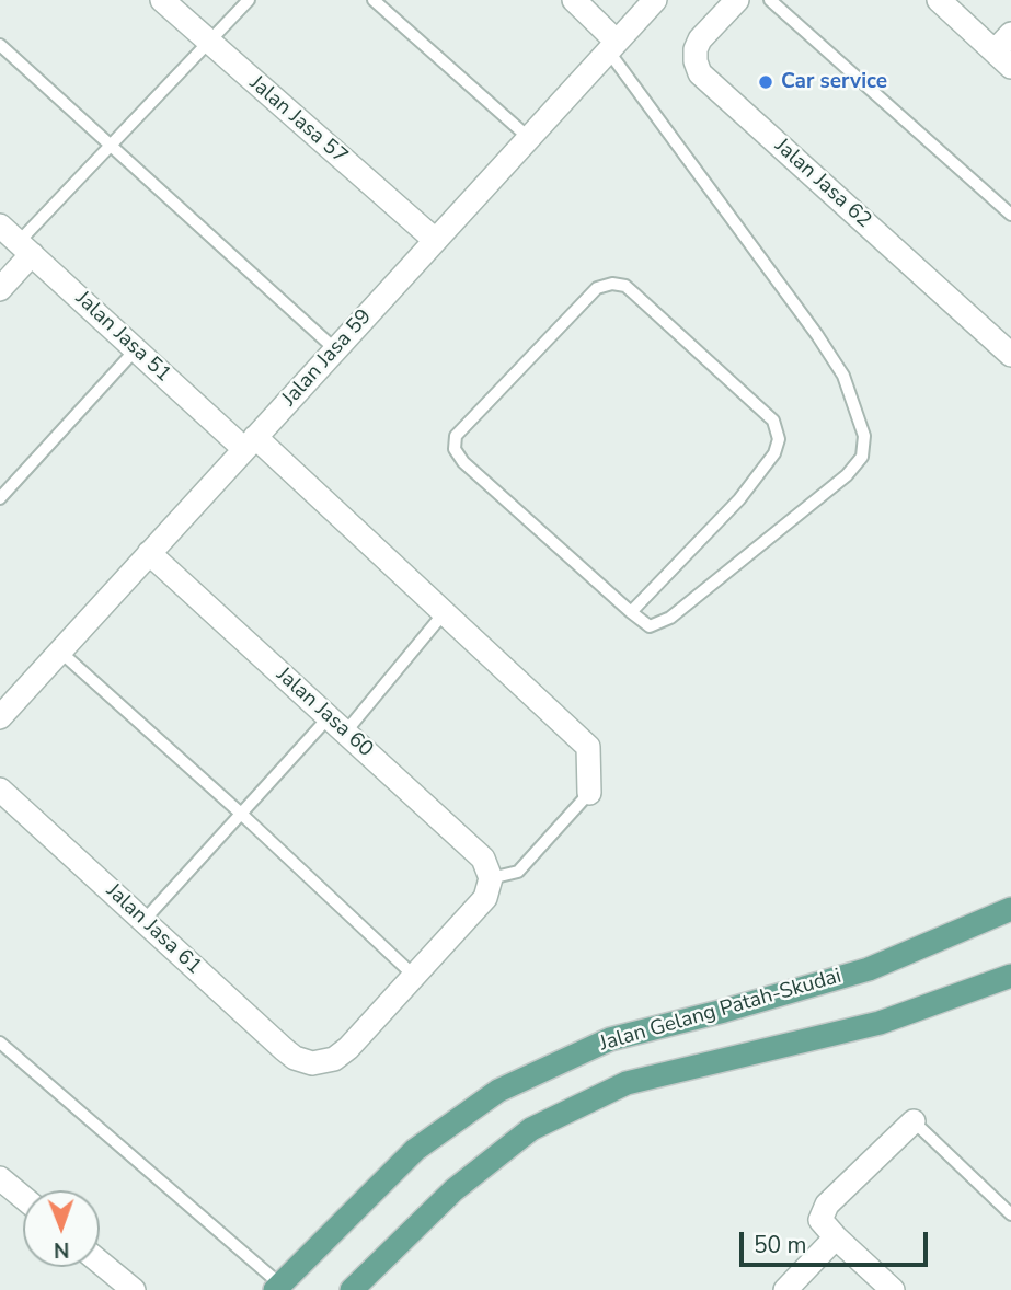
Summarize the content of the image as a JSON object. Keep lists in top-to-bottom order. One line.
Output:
{"streets":{"main road":["Jalan Gelang Patah-Skudai"],"street":["Jalan Jasa 57","Jalan Jasa 62","Jalan Jasa 51","Jalan Jasa 59","Jalan Jasa 60","Jalan Jasa 61"]},"crossings":[["Jalan Jasa 57","Jalan Jasa 59"],["Jalan Jasa 51","Jalan Jasa 59"],["Jalan Jasa 59","Jalan Jasa 60"]],"places":["Car service"],"scale_bar":"50 m","north":"bottom"}
